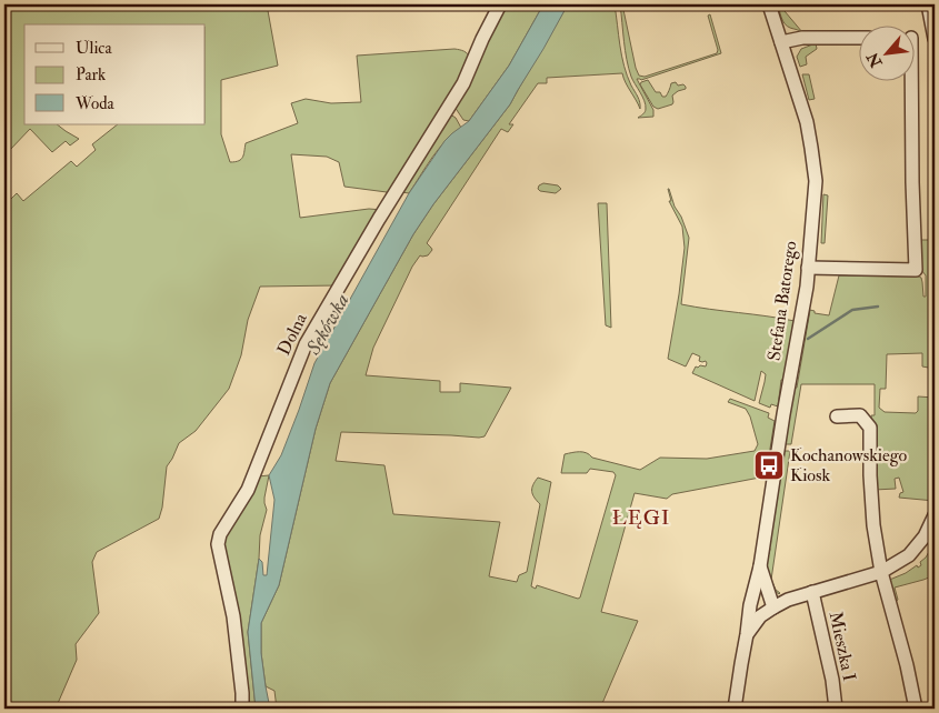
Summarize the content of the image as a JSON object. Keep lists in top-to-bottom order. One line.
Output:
{"streets":{"street":["Stefana Batorego","Dolna","Mieszka I"]},"districts":["ŁĘGI"],"water":["Sękówka"],"places":{"bus stop":["Kochanowskiego Kiosk"]},"legend":["Ulica","Park","Woda"],"north":"bottom left"}
